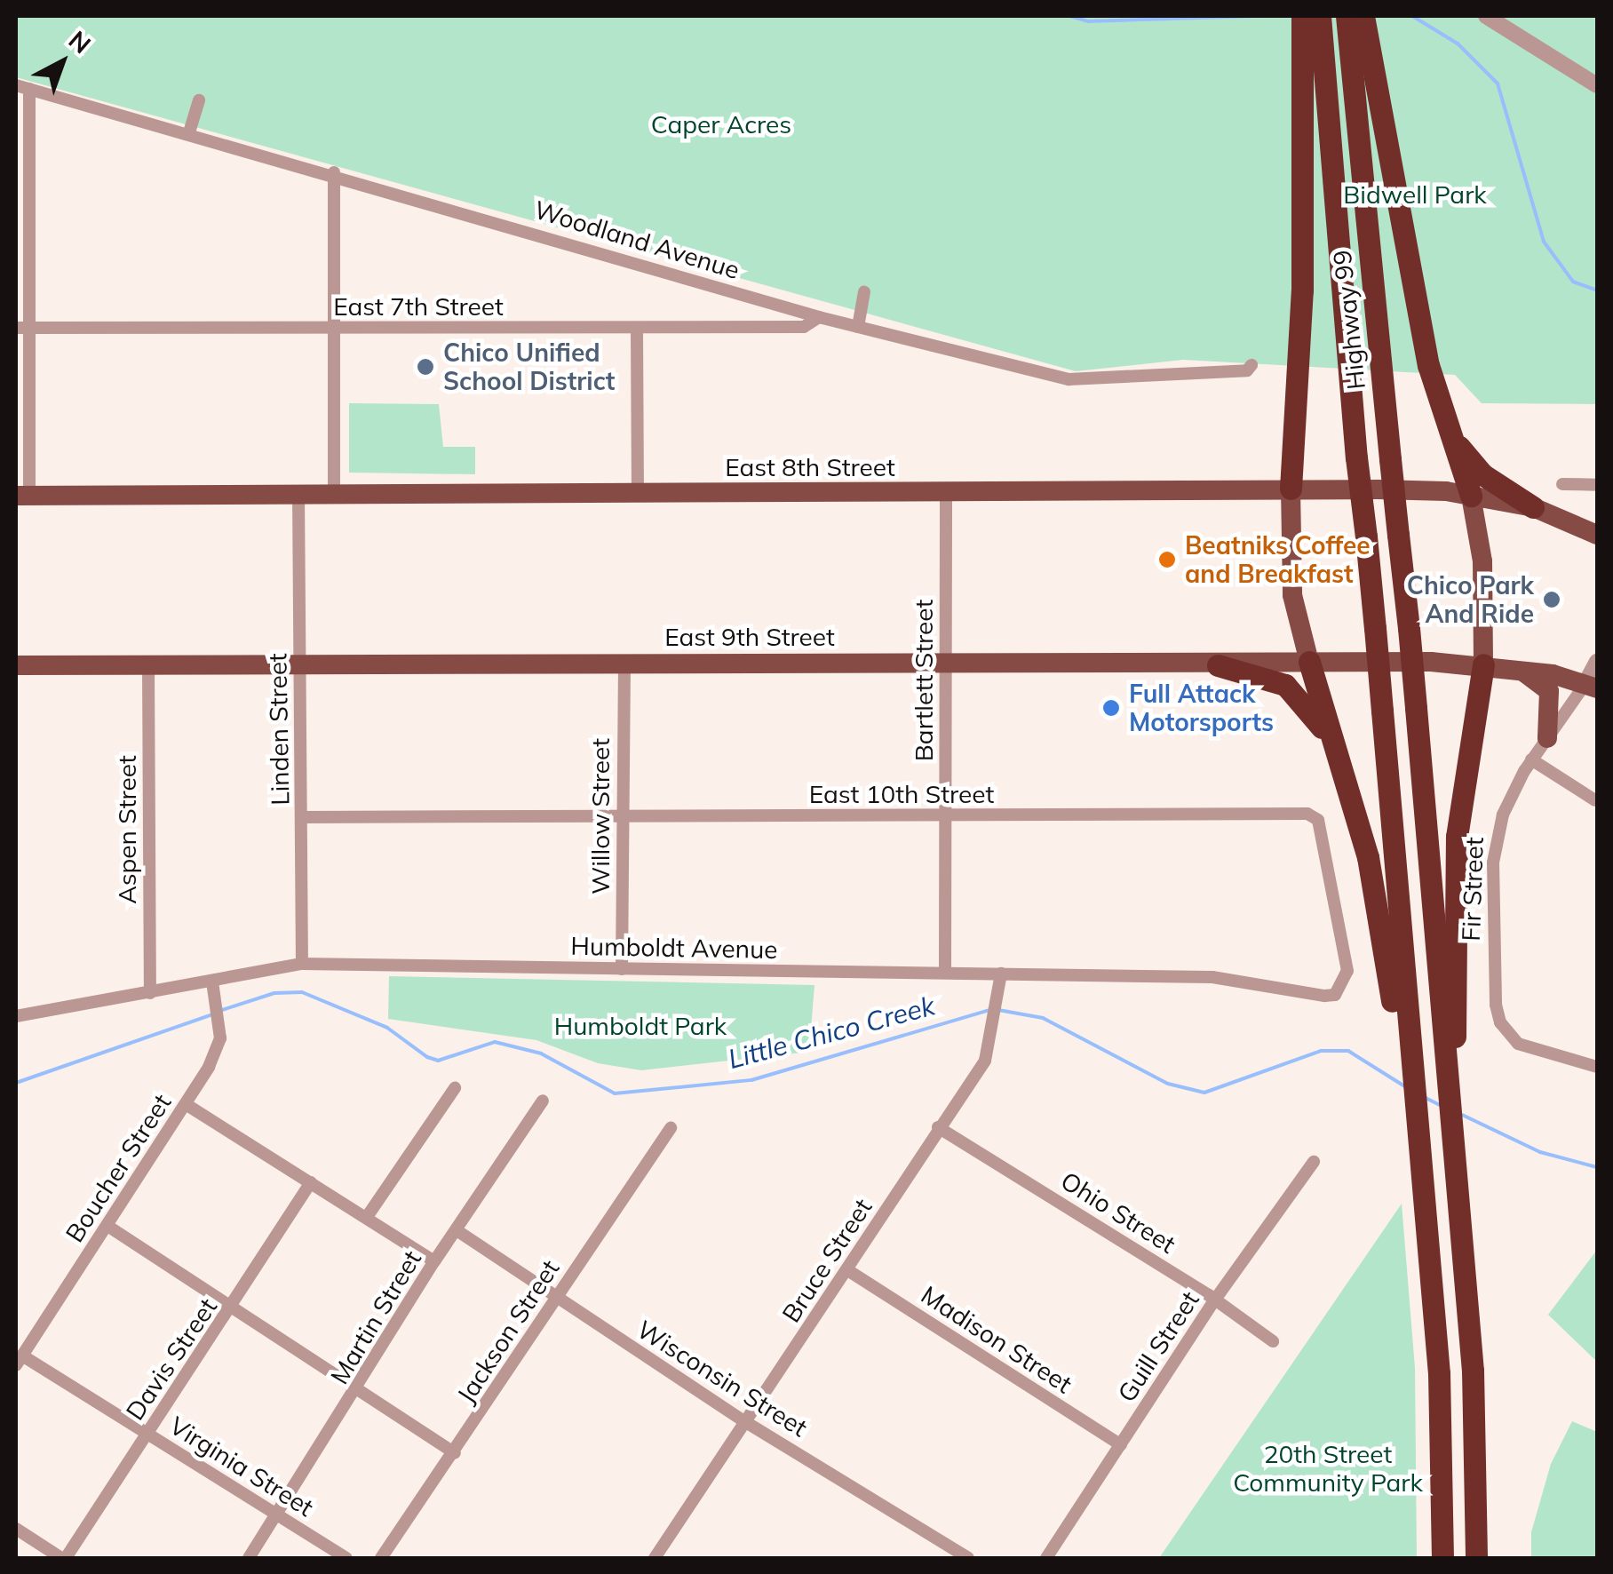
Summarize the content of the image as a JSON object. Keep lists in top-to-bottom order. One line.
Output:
{"streets":{"highway":["Highway 99"],"main road":["East 8th Street","East 9th Street"],"street":["Woodland Avenue","East 7th Street","Bartlett Street","Linden Street","East 10th Street","Willow Street","Aspen Street","Fir Street","Humboldt Avenue","Boucher Street","Ohio Street","Bruce Street","Martin Street","Jackson Street","Madison Street","Guill Street","Davis Street","Wisconsin Street","Virginia Street"]},"crossings":[["Woodland Avenue","East 7th Street"],["East 8th Street","Bartlett Street"],["East 8th Street","Linden Street"],["East 9th Street","Bartlett Street"],["East 9th Street","Linden Street"],["East 9th Street","Willow Street"],["East 9th Street","Aspen Street"],["East 9th Street","Fir Street"],["Bartlett Street","East 10th Street"],["Bartlett Street","Humboldt Avenue"],["Linden Street","East 10th Street"],["Linden Street","Humboldt Avenue"],["East 10th Street","Willow Street"],["East 10th Street","Humboldt Avenue"],["Willow Street","Humboldt Avenue"],["Aspen Street","Humboldt Avenue"],["Humboldt Avenue","Boucher Street"],["Humboldt Avenue","Bruce Street"],["Boucher Street","Virginia Street"],["Ohio Street","Bruce Street"],["Ohio Street","Guill Street"],["Bruce Street","Madison Street"],["Bruce Street","Wisconsin Street"],["Martin Street","Wisconsin Street"],["Martin Street","Virginia Street"],["Jackson Street","Wisconsin Street"],["Madison Street","Guill Street"],["Davis Street","Virginia Street"]],"water":["Little Chico Creek"],"parks":["Caper Acres","Bidwell Park","Humboldt Park","20th Street Community Park"],"places":["Chico Unified School District","Beatniks Coffee and Breakfast","Chico Park And Ride","Full Attack Motorsports"],"north":"top right"}
